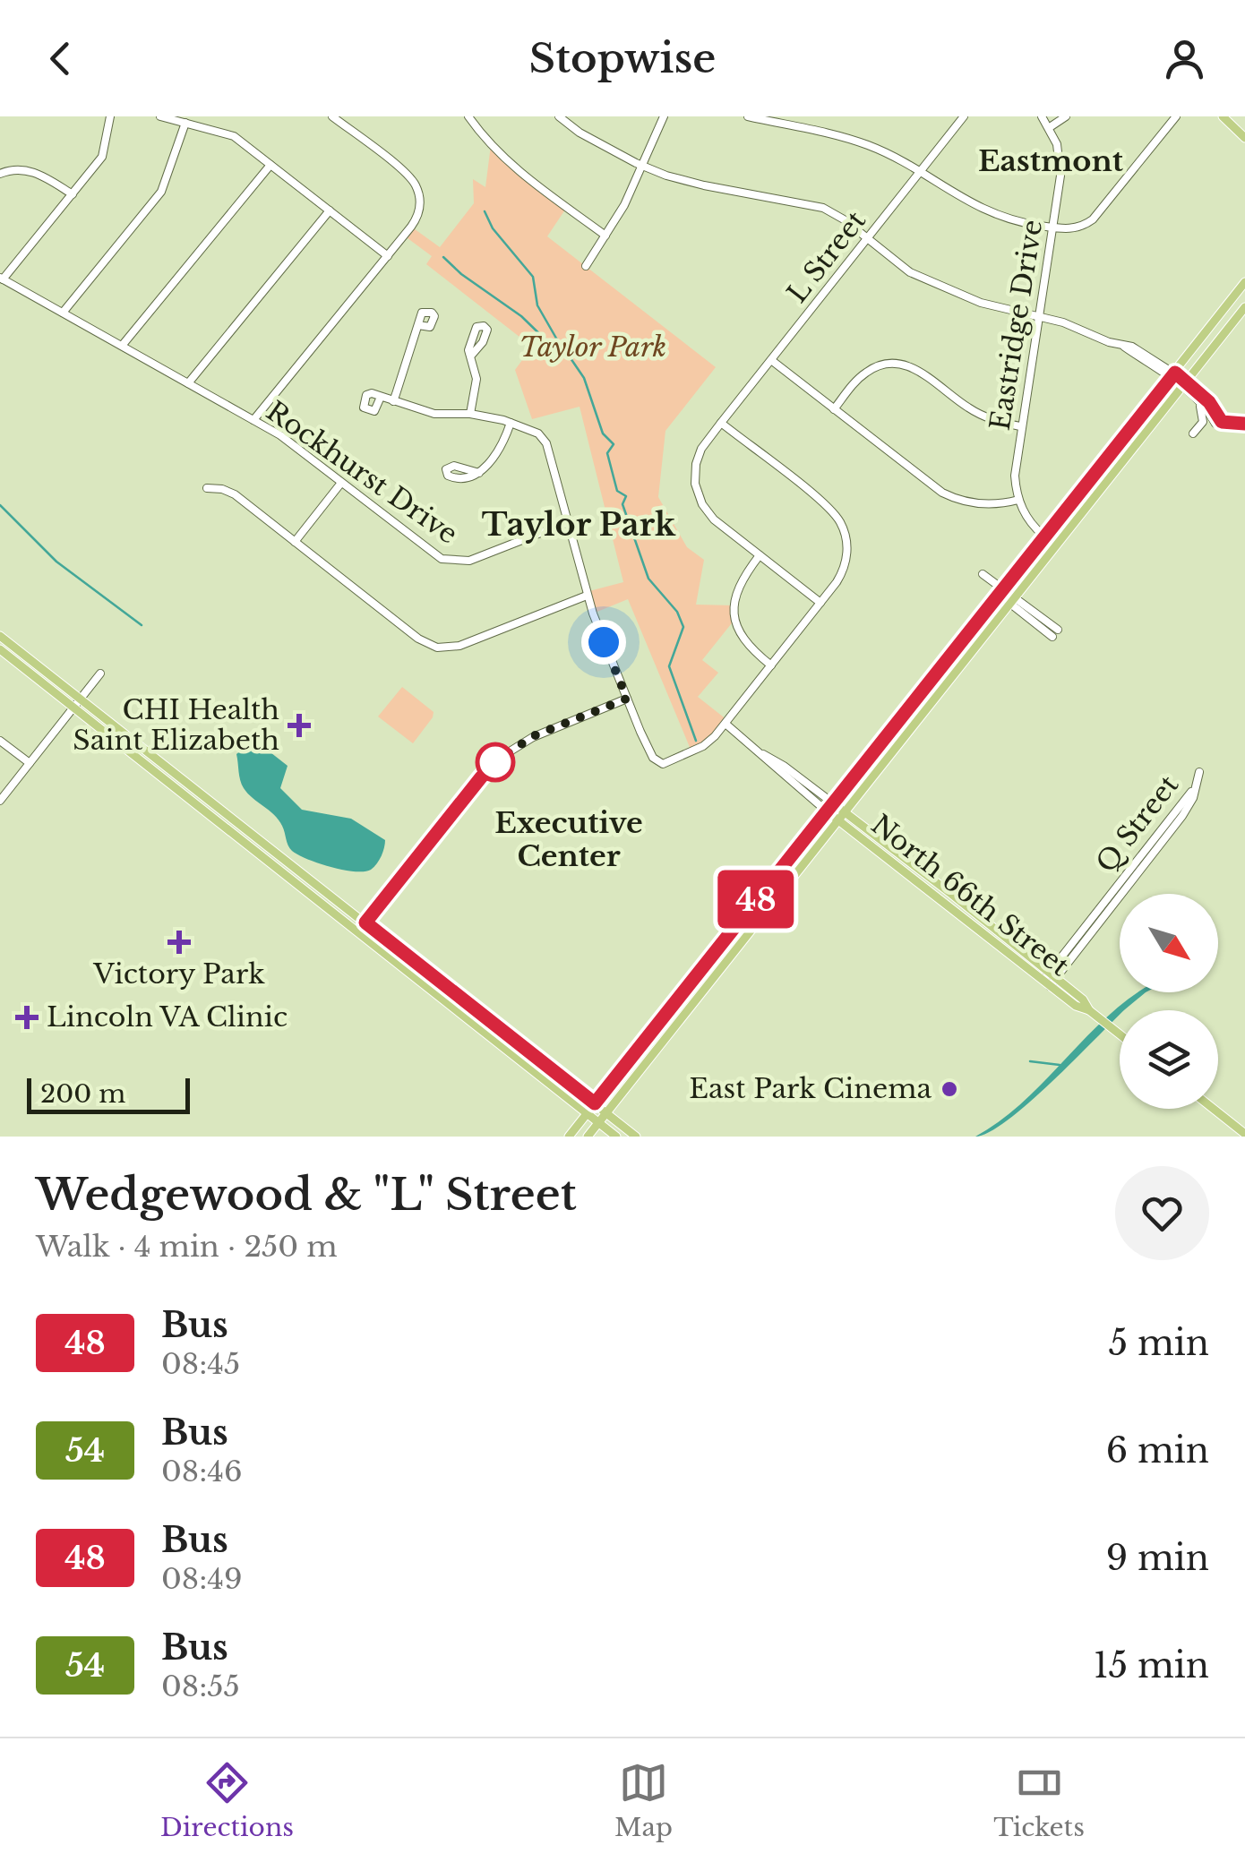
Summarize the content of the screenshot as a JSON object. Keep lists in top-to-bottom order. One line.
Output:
{"streets":{"main road":["North 66th Street"],"street":["L Street","Eastridge Drive","Rockhurst Drive","Q Street"]},"crossings":[["Q Street","North 66th Street"]],"districts":["Eastmont","Taylor Park","Executive Center"],"parks":["Taylor Park"],"places":{"health":["CHI Health Saint Elizabeth","Victory Park","Lincoln VA Clinic"],"other":["East Park Cinema"]},"lines":["bus line 48"],"scale_bar":"200 m","north":"bottom right","page":{"header":"Stopwise","on_map":"48","scale":"200 m","heading":["Wedgewood & \"L\" Street","Walk · 4 min · 250 m"],"list":[{"mark":"48","name":"Bus","note":"08:45","value":"5 min"},{"mark":"54","name":"Bus","note":"08:46","value":"6 min"},{"mark":"48","name":"Bus","note":"08:49","value":"9 min"},{"mark":"54","name":"Bus","note":"08:55","value":"15 min"}],"tabs":["Directions","Map","Tickets"]}}
